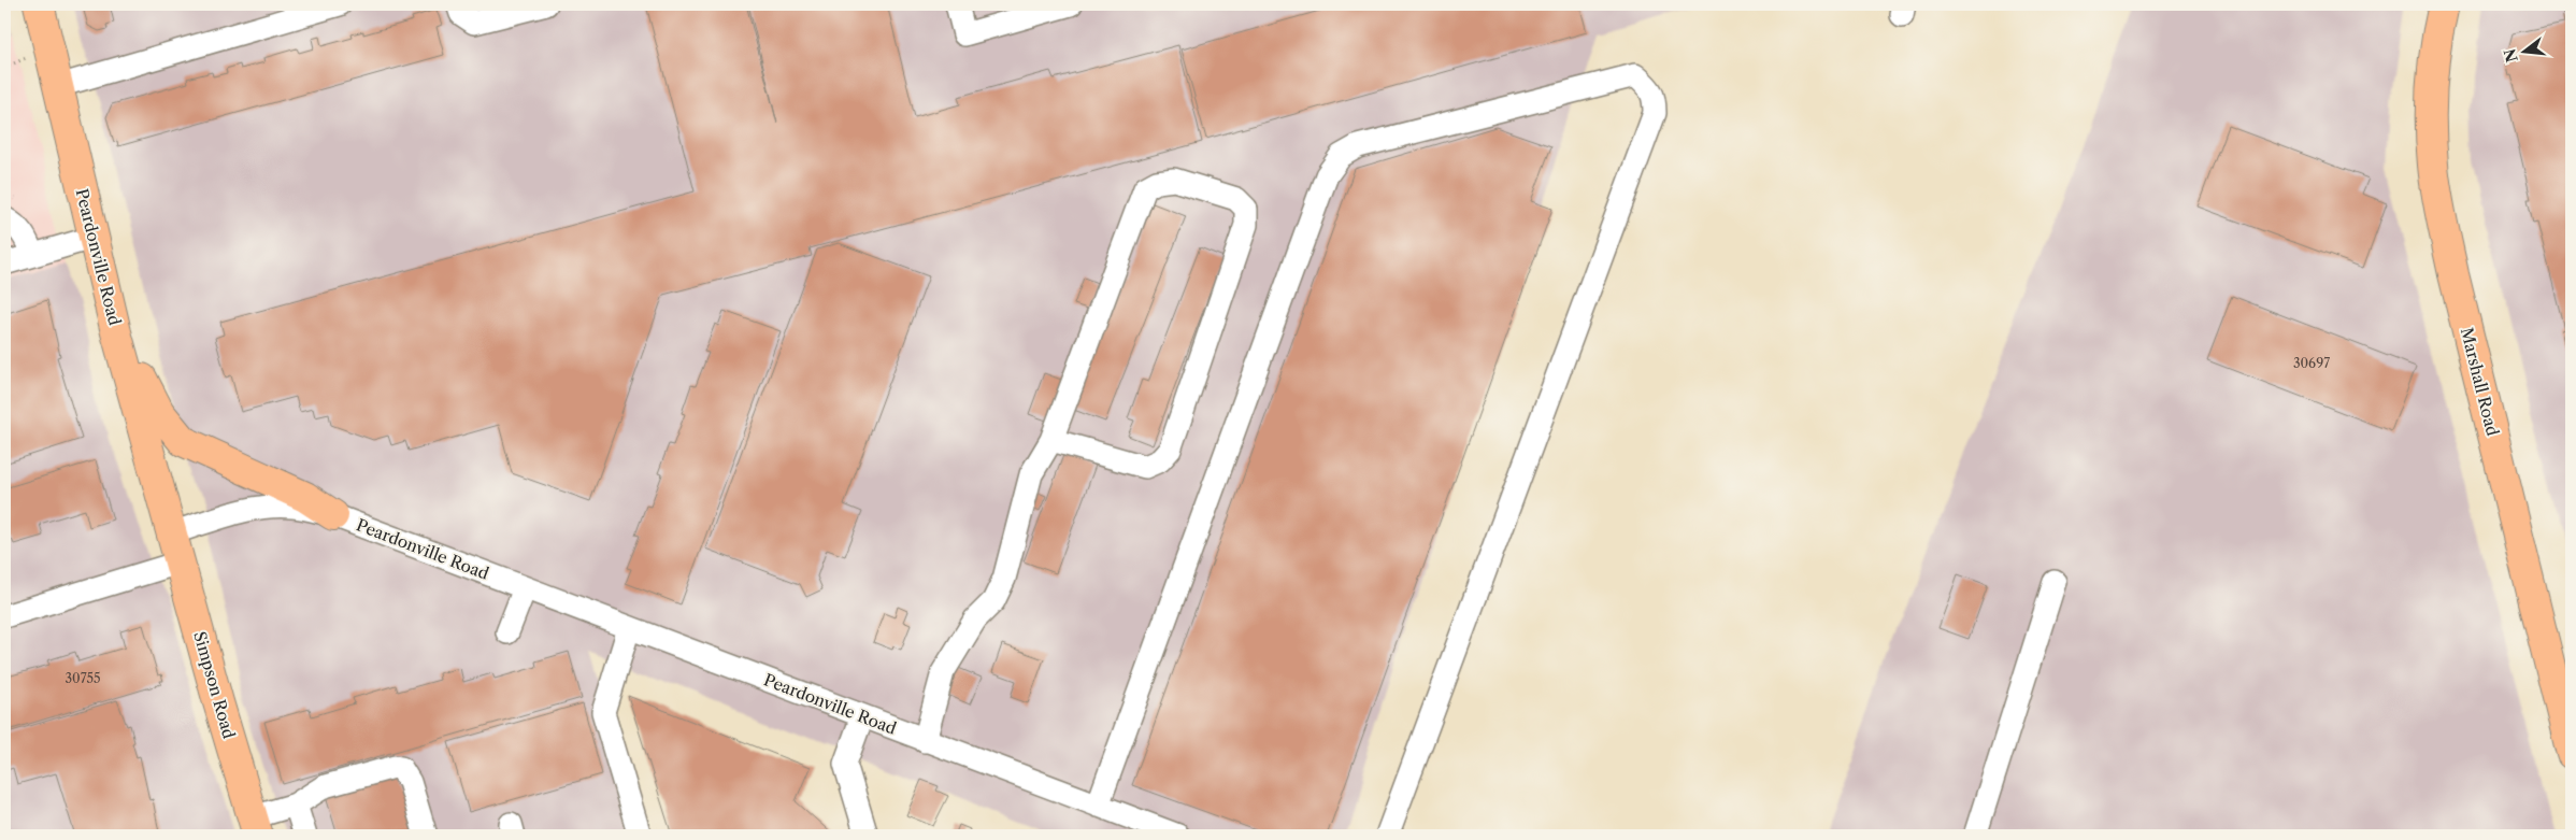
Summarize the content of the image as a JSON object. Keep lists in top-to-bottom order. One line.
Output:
{"streets":{"main road":["Peardonville Road","Marshall Road","Simpson Road"]},"crossings":[["Peardonville Road","Simpson Road"]],"house_numbers":["30697","30755"],"north":"left"}
